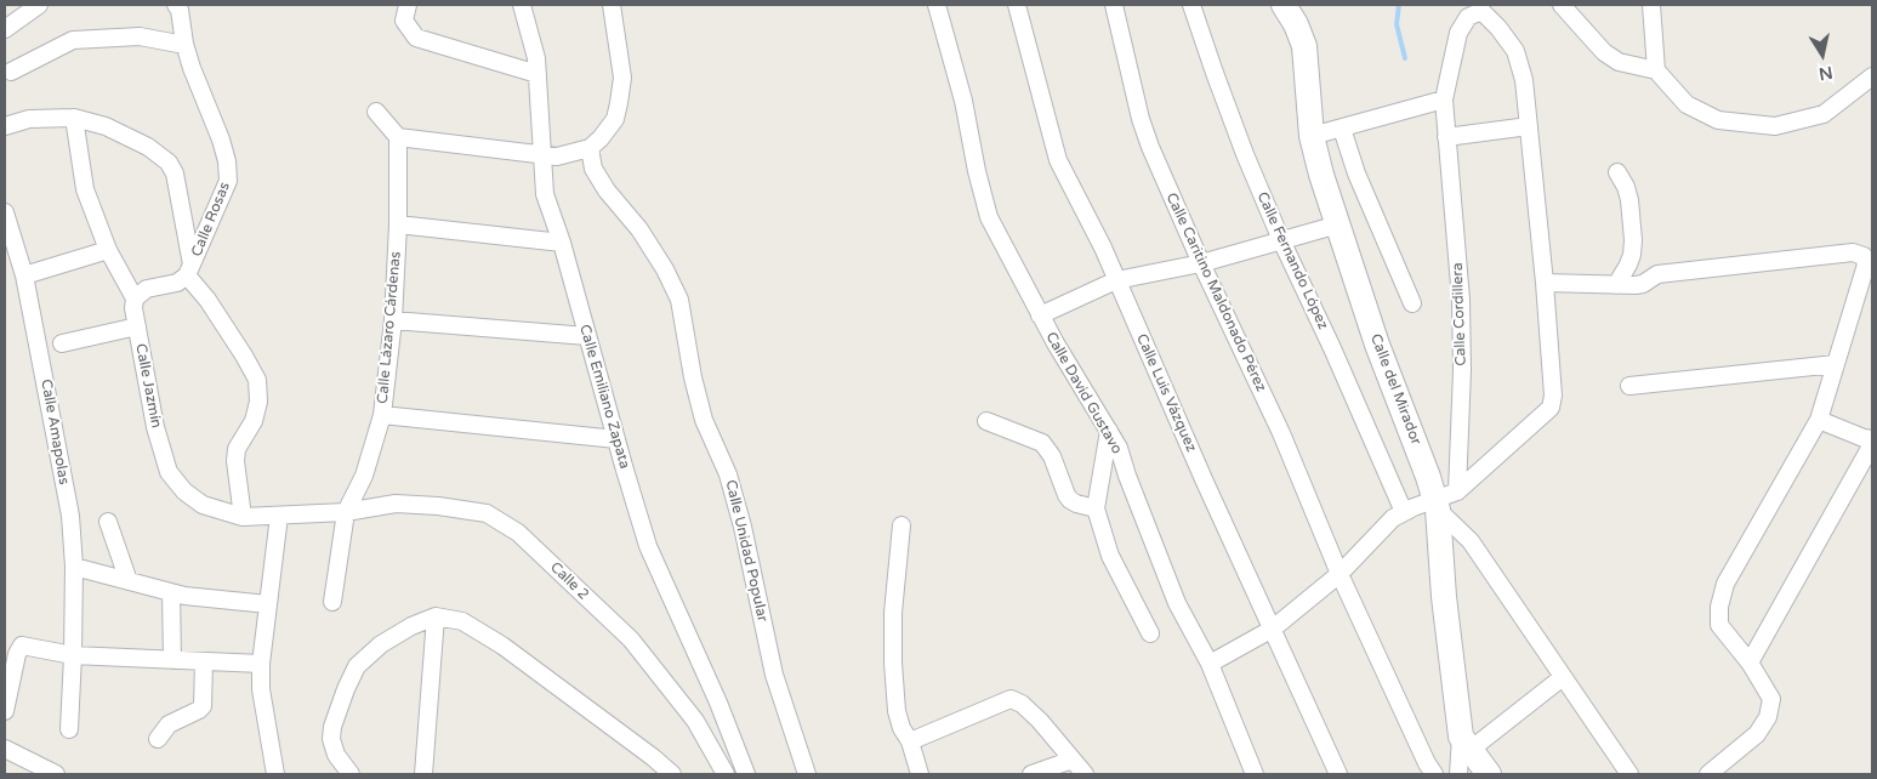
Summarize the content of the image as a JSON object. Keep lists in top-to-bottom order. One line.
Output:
{"streets":{"street":["Calle Rosas","Calle Fernando López","Calle Caritino Maldonado Pérez","Calle Cordillera","Calle Lázaro Cárdenas","Calle Jazmín","Calle del Mirador","Calle David Gustavo","Calle Luis Vázquez","Calle Emiliano Zapata","Calle Amapolas","Calle Unidad Popular","Calle 2"]},"crossings":[["Calle Rosas","Calle Jazmín"],["Calle Cordillera","Calle del Mirador"],["Calle Lázaro Cárdenas","Calle Jazmín"],["Calle Lázaro Cárdenas","Calle 2"],["Calle Jazmín","Calle 2"]],"north":"bottom"}
